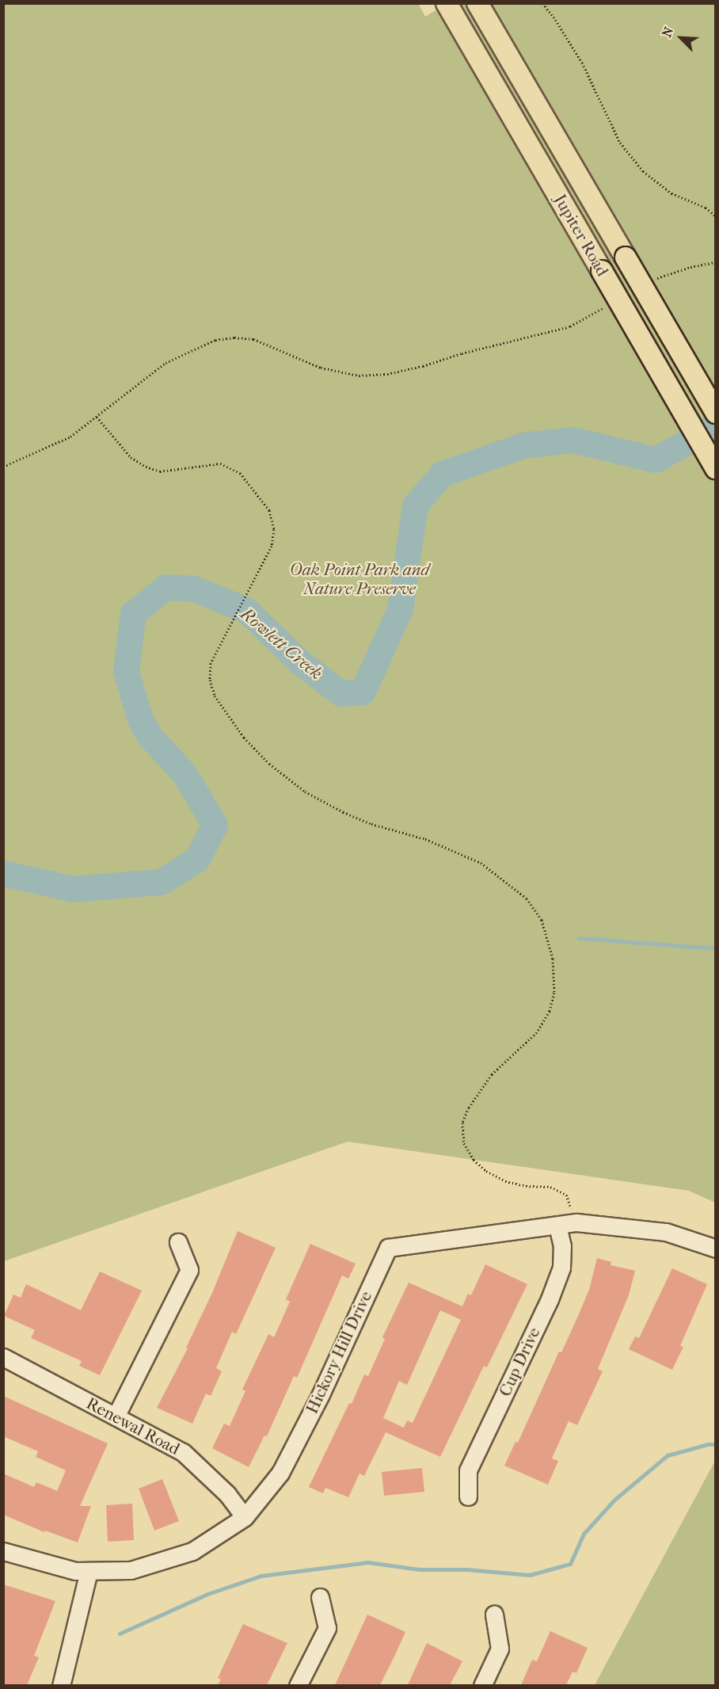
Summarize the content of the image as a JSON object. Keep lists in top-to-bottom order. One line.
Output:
{"streets":{"main road":["Jupiter Road"],"street":["Hickory Hill Drive","Cup Drive","Renewal Road"]},"crossings":[["Hickory Hill Drive","Cup Drive"],["Hickory Hill Drive","Renewal Road"]],"water":["Rowlett Creek"],"parks":["Oak Point Park and Nature Preserve"],"north":"top left"}
